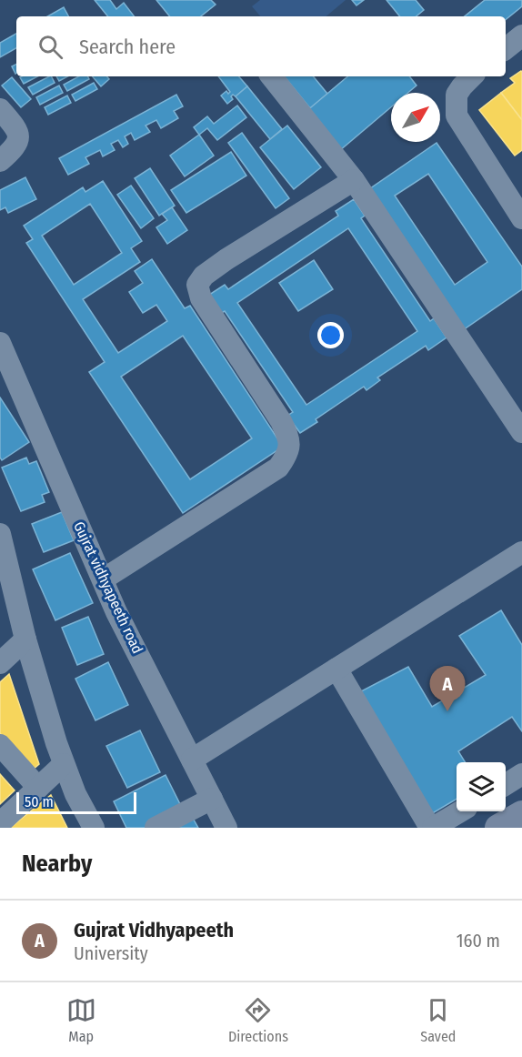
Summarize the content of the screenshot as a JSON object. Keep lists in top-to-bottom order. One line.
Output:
{"streets":{"street":["Gujrat vidhyapeeth road"]},"scale_bar":"50 m","north":"top right","page":{"search":"Search here","pins":"A","scale":"50 m","heading":"Nearby","list":[{"mark":"A","name":"Gujrat Vidhyapeeth","note":"University","value":"160 m"}],"nav":["Map","Directions","Saved"]}}
